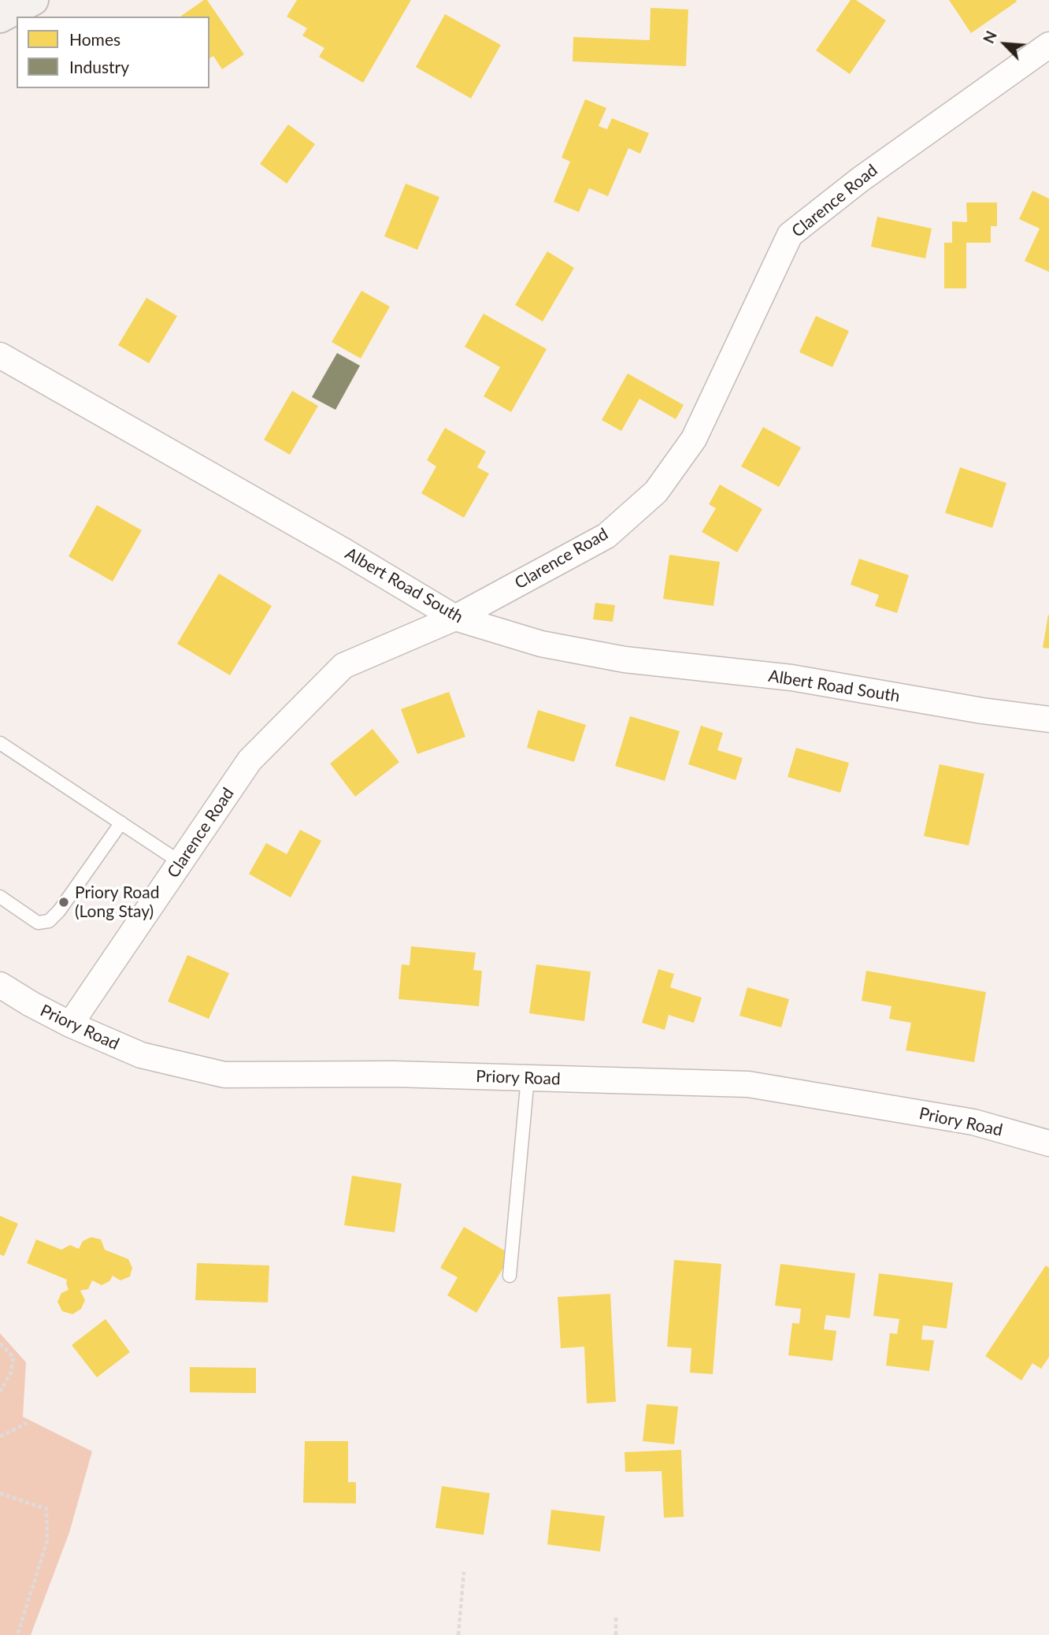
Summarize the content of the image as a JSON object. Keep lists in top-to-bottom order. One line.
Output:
{"streets":{"street":["Clarence Road","Albert Road South","Priory Road"]},"crossings":[["Clarence Road","Albert Road South"],["Clarence Road","Priory Road"]],"places":["Priory Road (Long Stay)"],"legend":["Homes","Industry"],"north":"top left"}
